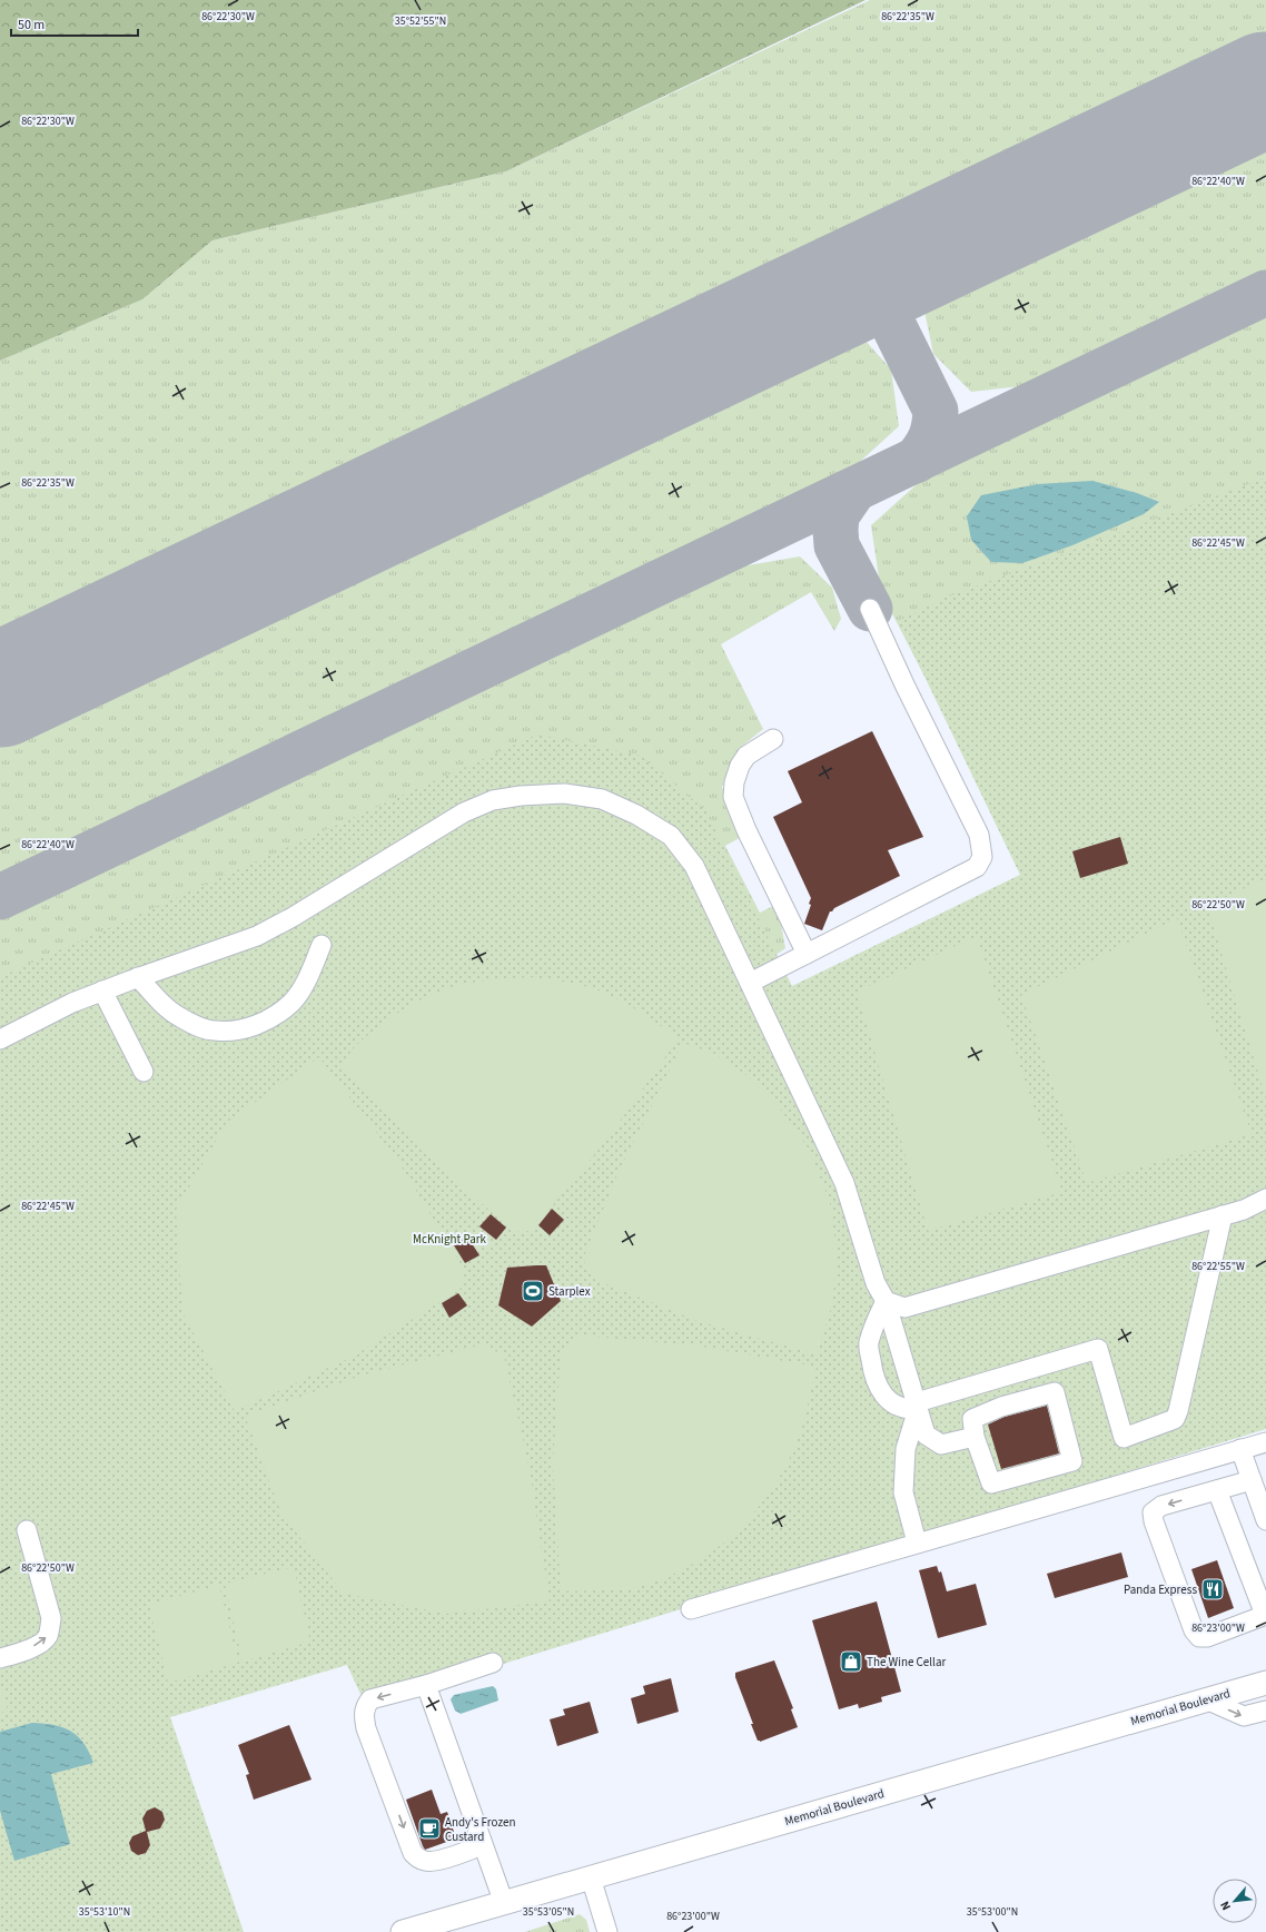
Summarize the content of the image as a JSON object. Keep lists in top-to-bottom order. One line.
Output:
{"streets":{"main road":["Memorial Boulevard"]},"parks":["McKnight Park"],"places":{"sports":["Starplex"],"restaurant":["Panda Express"],"shop":["The Wine Cellar"],"cafe":["Andy's Frozen Custard"]},"scale_bar":"50 m","north":"bottom left","coordinates":["86°22'35\"W","86°22'30\"W","35°52'55\"N","86°22'40\"W","86°22'45\"W","86°22'50\"W","86°22'55\"W","86°23'00\"W","35°53'10\"N","35°53'05\"N","35°53'00\"N"]}
